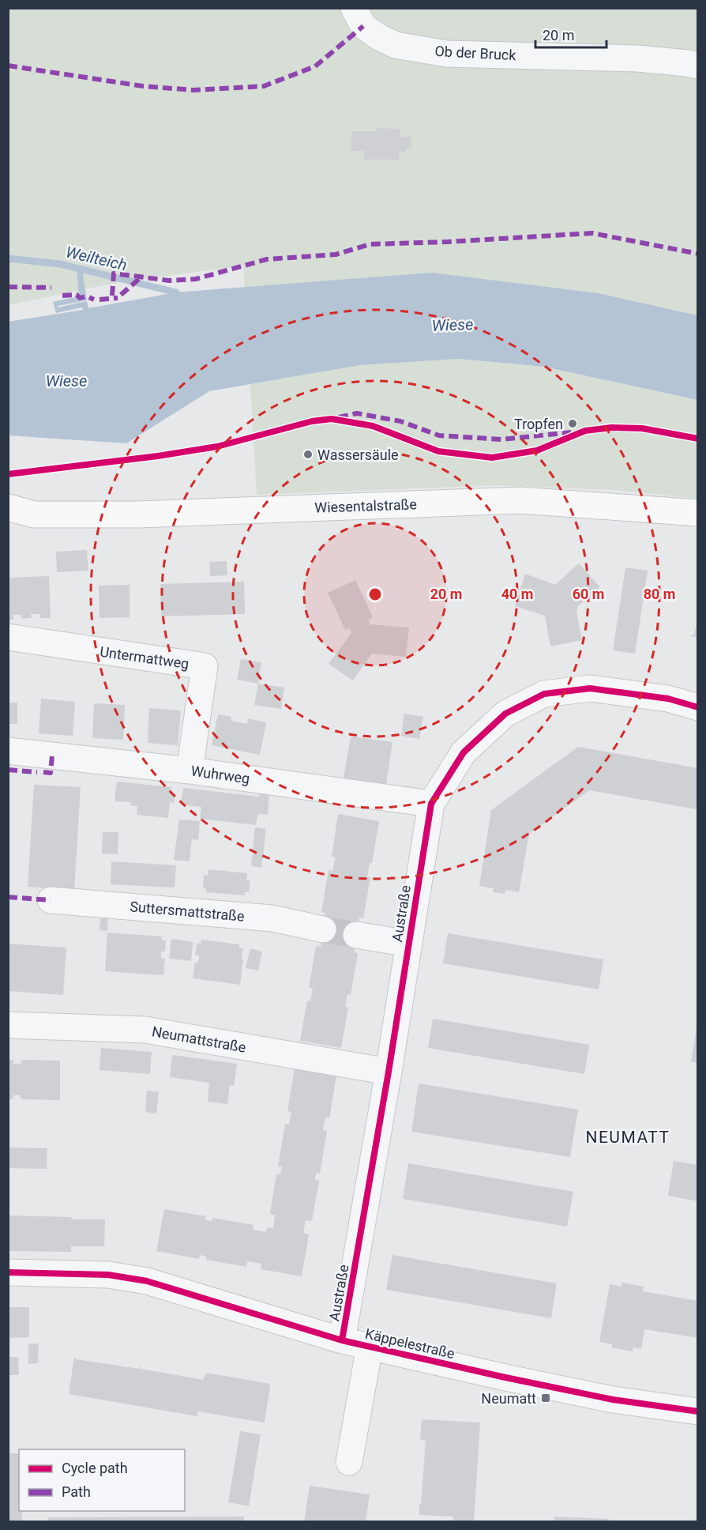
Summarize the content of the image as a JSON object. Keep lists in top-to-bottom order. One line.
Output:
{"streets":{"main road":["Wiesentalstraße"],"street":["Ob der Bruck","Untermattweg","Wuhrweg","Suttersmattstraße","Austraße","Neumattstraße","Käppelestraße"]},"crossings":[["Untermattweg","Wuhrweg"],["Wuhrweg","Austraße"],["Austraße","Neumattstraße"],["Austraße","Käppelestraße"]],"districts":["NEUMATT"],"water":["Weilteich","Wiese"],"places":{"other":["Tropfen","Wassersäule"],"transit":["Neumatt"]},"legend":["Cycle path","Path"],"scale_bar":"20 m","rings":["20 m","40 m","60 m","80 m"]}
